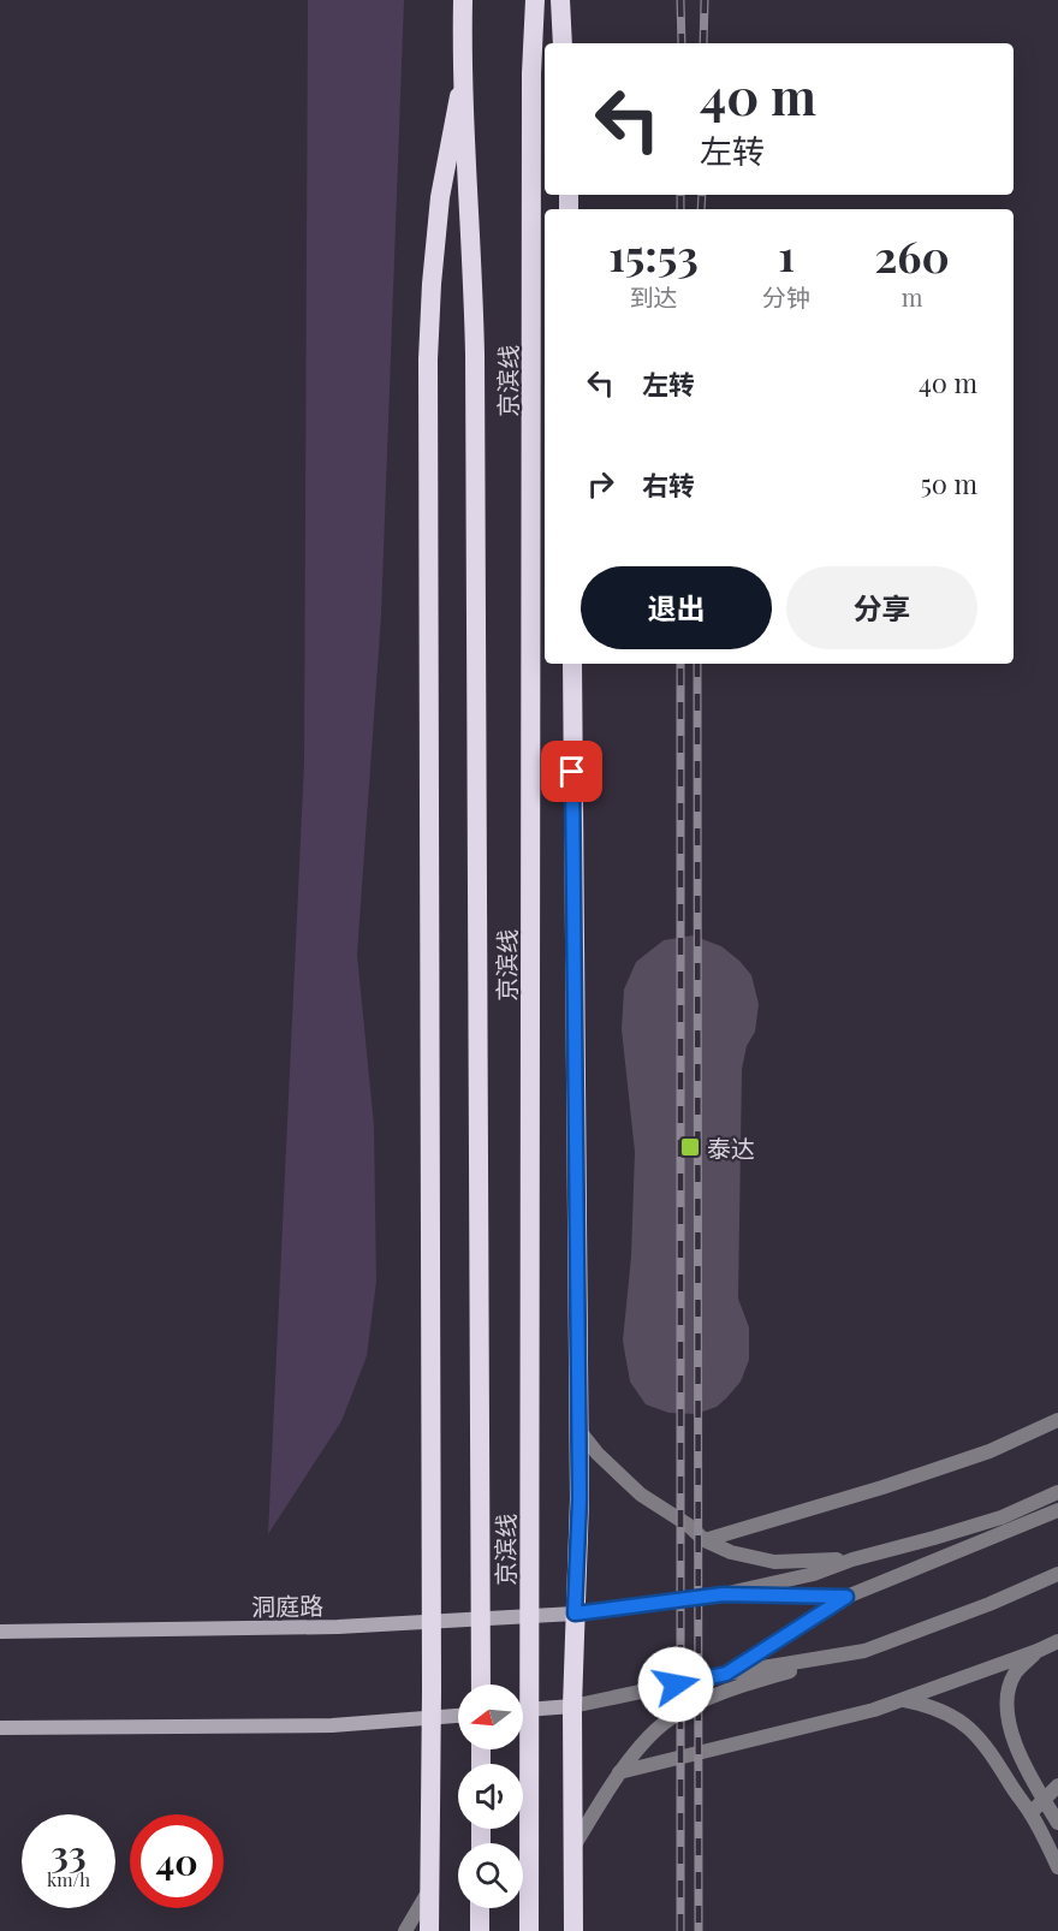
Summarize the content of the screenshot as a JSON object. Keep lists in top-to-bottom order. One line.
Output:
{"streets":{"highway":["京滨线"],"main road":["洞庭路"]},"places":{"transit":["泰达"]},"north":"left","page":{"turn":["40 m","左转"],"eta":["15:53","到达","1","分钟","260","m"],"list":[{"name":"左转","value":"40 m"},{"name":"右转","value":"50 m"}],"buttons":["退出","分享"],"speed":"33 km/h","limit":"40"}}
